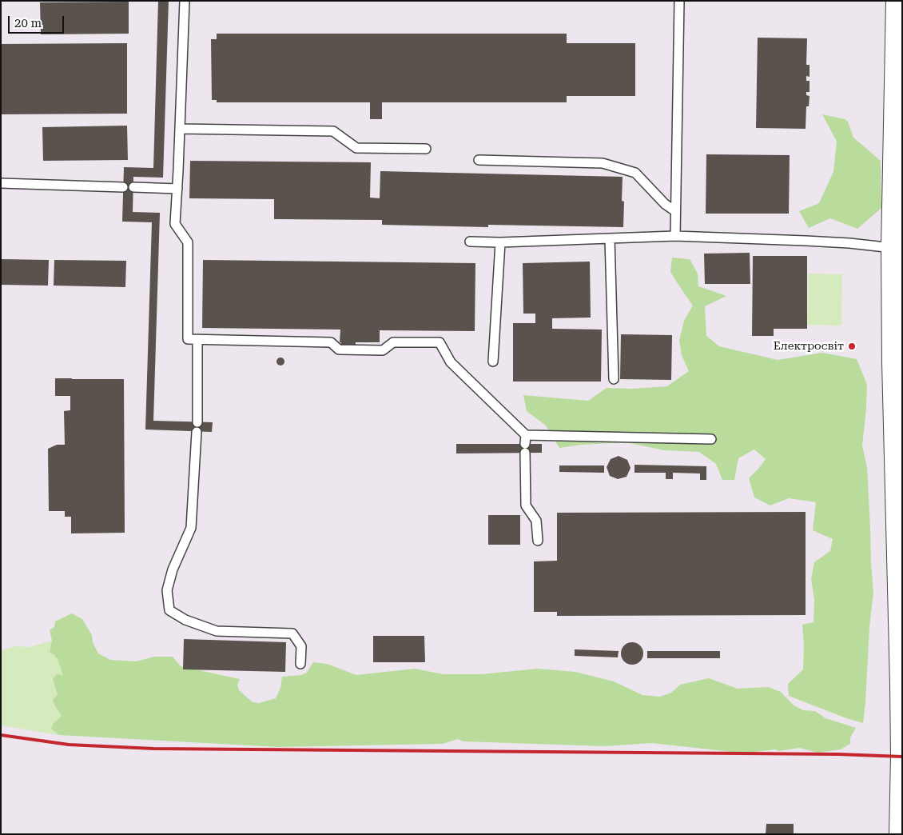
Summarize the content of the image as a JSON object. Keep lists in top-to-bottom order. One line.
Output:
{"places":["Електросвіт"],"scale_bar":"20 m"}
